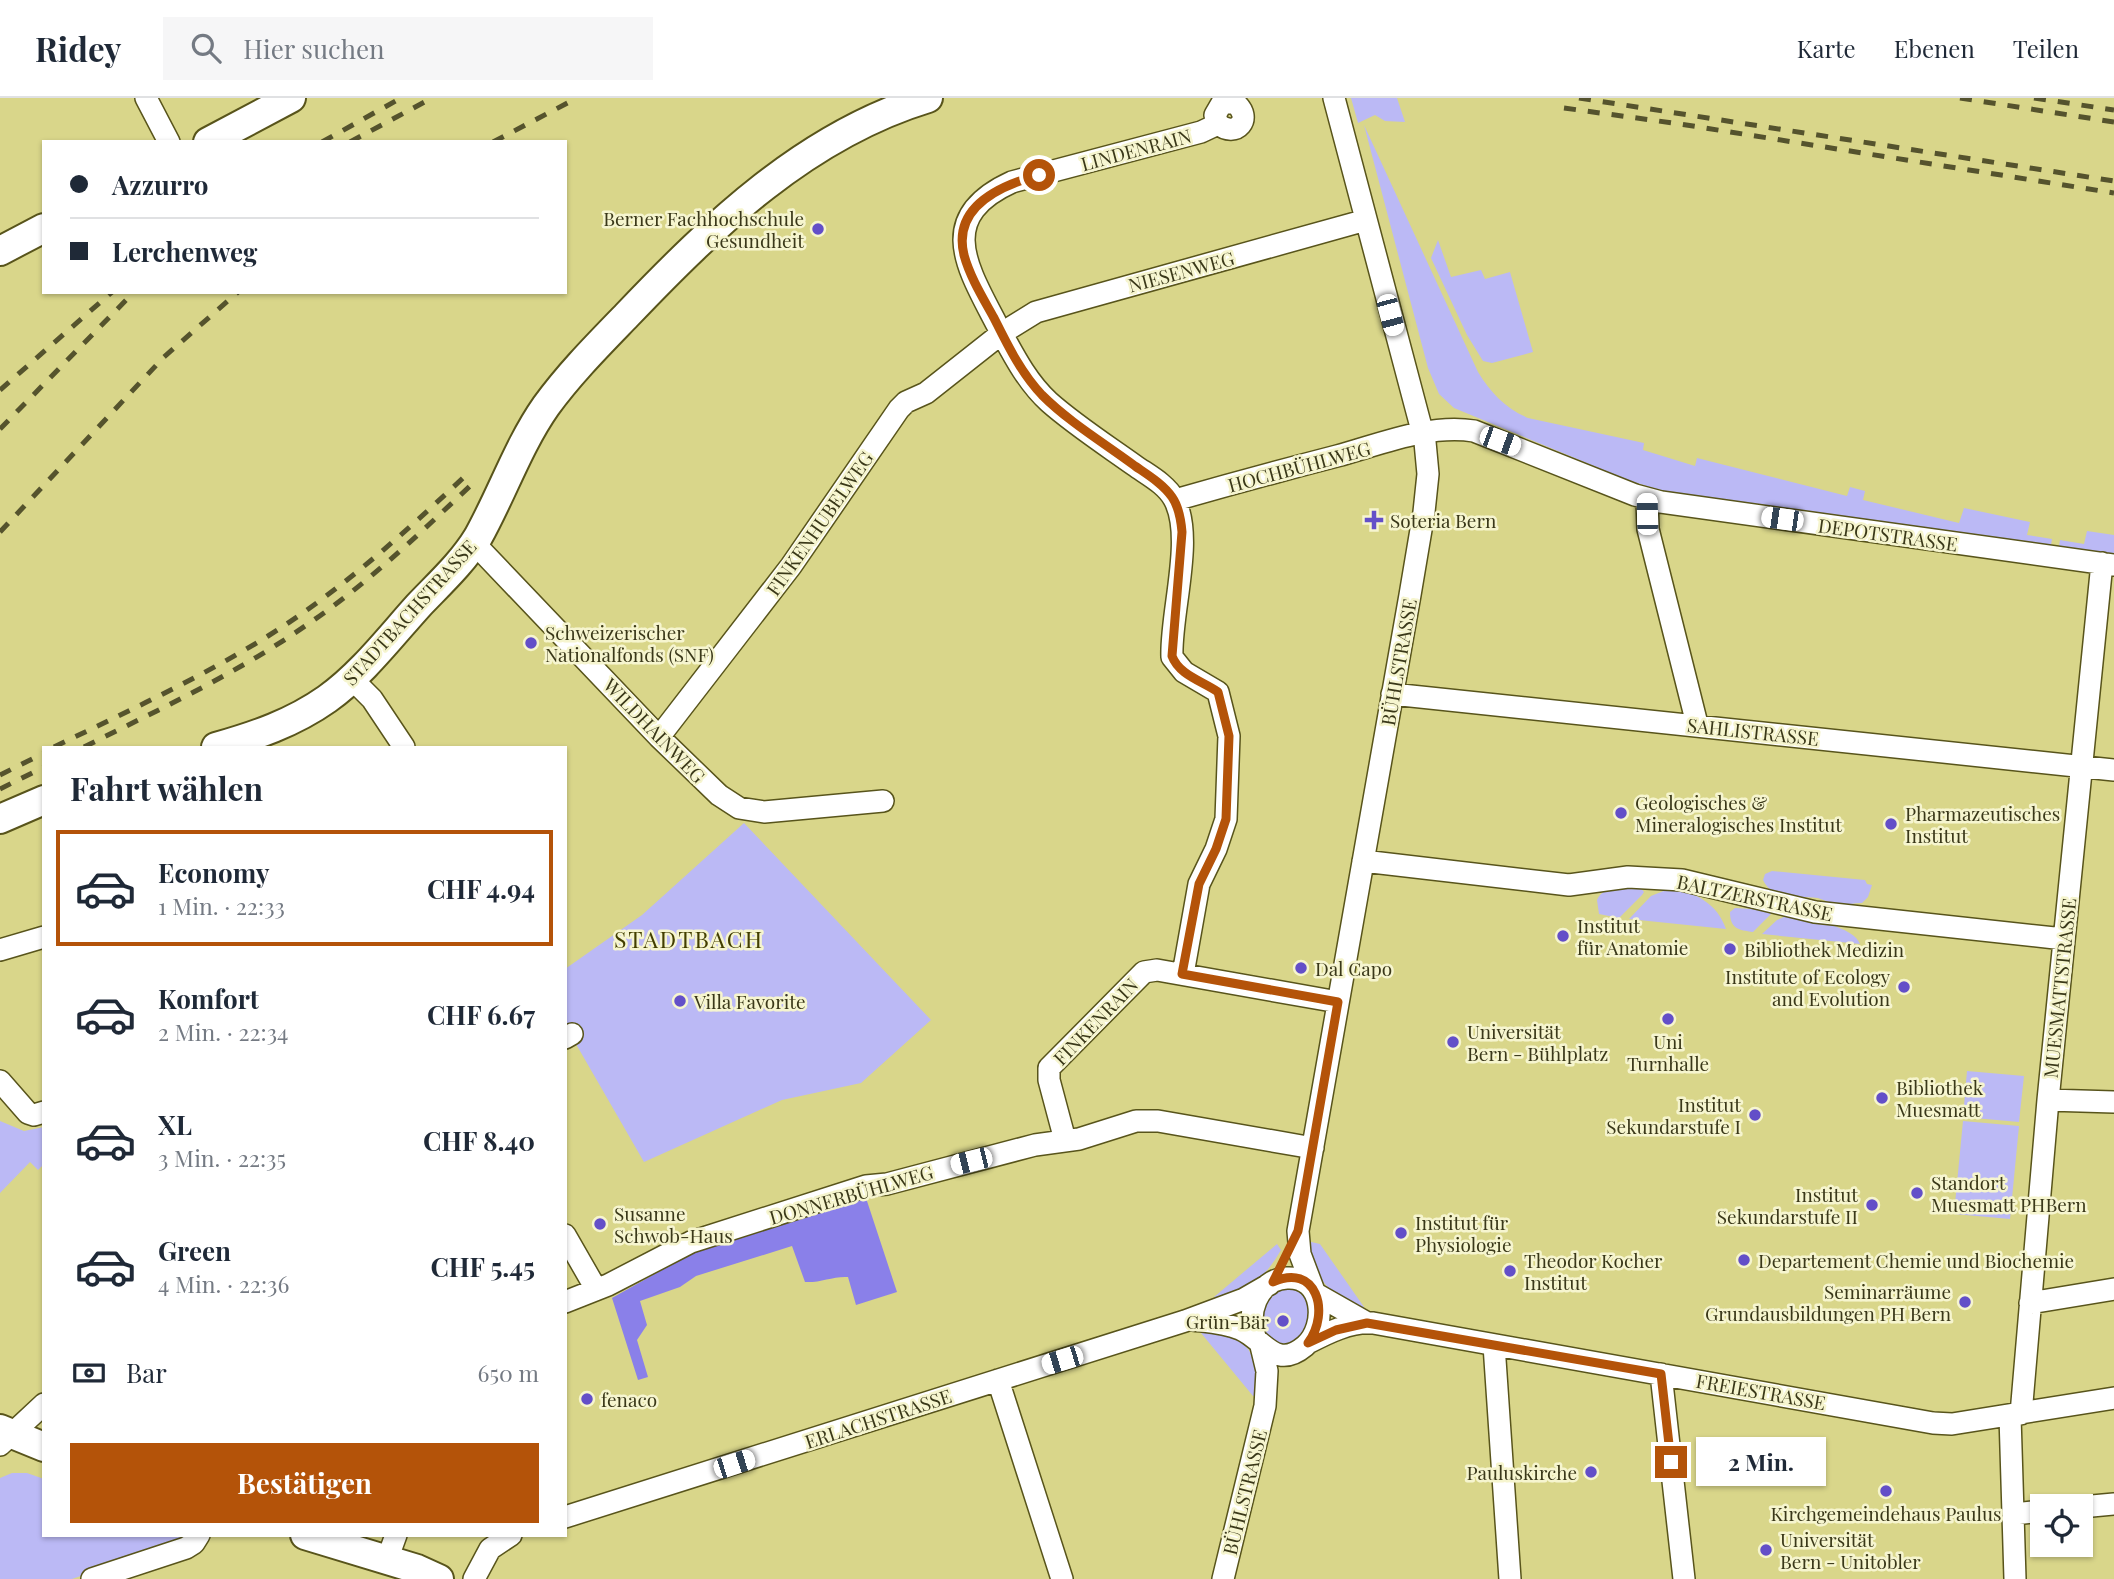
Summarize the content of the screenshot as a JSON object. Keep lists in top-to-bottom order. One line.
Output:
{"streets":{"main road":["STADTBACHSTRASSE"],"street":["LINDENRAIN","NIESENWEG","HOCHBÜHLWEG","FINKENHUBELWEG","DEPOTSTRASSE","BÜHLSTRASSE","WILDHAINWEG","SAHLISTRASSE","BALTZERSTRASSE","MUESMATTSTRASSE","FINKENRAIN","DONNERBÜHLWEG","FREIESTRASSE","ERLACHSTRASSE"]},"crossings":[["LINDENRAIN","NIESENWEG"],["LINDENRAIN","FINKENHUBELWEG"],["NIESENWEG","FINKENHUBELWEG"],["NIESENWEG","BÜHLSTRASSE"],["HOCHBÜHLWEG","DEPOTSTRASSE"],["HOCHBÜHLWEG","BÜHLSTRASSE"],["FINKENHUBELWEG","WILDHAINWEG"],["DEPOTSTRASSE","BÜHLSTRASSE"],["DEPOTSTRASSE","MUESMATTSTRASSE"],["STADTBACHSTRASSE","WILDHAINWEG"],["BÜHLSTRASSE","SAHLISTRASSE"],["BÜHLSTRASSE","BALTZERSTRASSE"],["BÜHLSTRASSE","FINKENRAIN"],["BÜHLSTRASSE","DONNERBÜHLWEG"],["BÜHLSTRASSE","FREIESTRASSE"],["BÜHLSTRASSE","ERLACHSTRASSE"],["SAHLISTRASSE","MUESMATTSTRASSE"],["BALTZERSTRASSE","MUESMATTSTRASSE"],["MUESMATTSTRASSE","FREIESTRASSE"],["FINKENRAIN","DONNERBÜHLWEG"],["FREIESTRASSE","ERLACHSTRASSE"]],"districts":["STADTBACH"],"places":{"other":["Berner Fachhochschule Gesundheit","Schweizerischer Nationalfonds (SNF)","Geologisches & Mineralogisches Institut","Pharmazeutisches Institut","Institut für Anatomie","Bibliothek Medizin","Dal Capo","Institute of Ecology and Evolution","Villa Favorite","Uni Turnhalle","Universität Bern - Bühlplatz","Bibliothek Muesmatt","Institut Sekundarstufe I","Standort Muesmatt PHBern","Institut Sekundarstufe II","Susanne Schwob-Haus","Institut für Physiologie","Departement Chemie und Biochemie","Theodor Kocher Institut","Seminarräume Grundausbildungen PH Bern","Grün-Bär","fenaco","Pauluskirche","Kirchgemeindehaus Paulus","Universität Bern - Unitobler"],"health":["Soteria Bern"]},"page":{"header":"Ridey","search":"Hier suchen","nav":["Karte","Ebenen","Teilen"],"banner":["Azzurro","Lerchenweg"],"heading":"Fahrt wählen","list":[{"name":"Economy","note":"1 Min. · 22:33","value":"CHF 4.94"},{"name":"Komfort","note":"2 Min. · 22:34","value":"CHF 6.67"},{"name":"XL","note":"3 Min. · 22:35","value":"CHF 8.40"},{"name":"Green","note":"4 Min. · 22:36","value":"CHF 5.45"}],"pay":["Bar","650 m"],"buttons":"Bestätigen","bubble":"2 Min."}}
